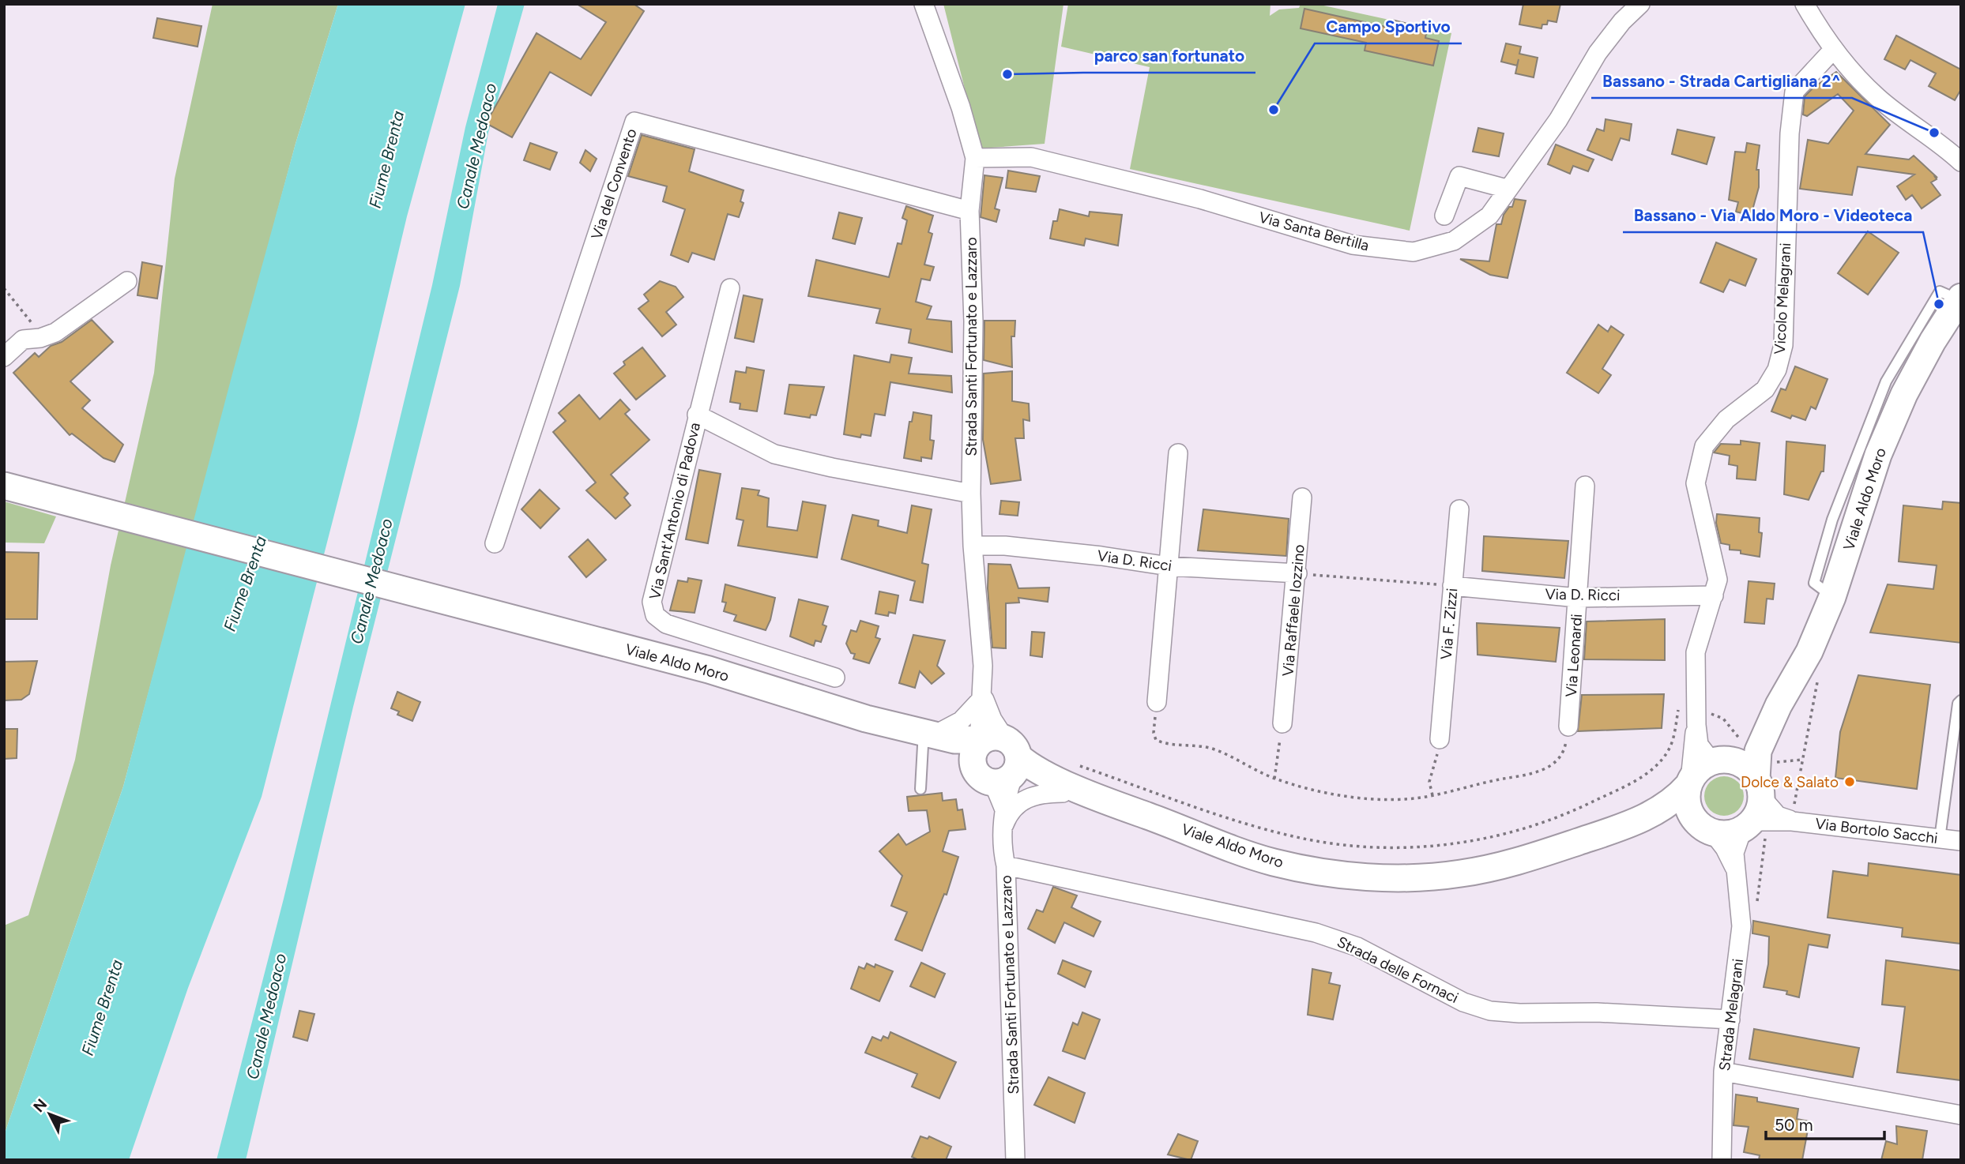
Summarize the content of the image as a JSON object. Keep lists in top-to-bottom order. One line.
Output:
{"streets":{"main road":["Strada Santi Fortunato e Lazzaro","Viale Aldo Moro"],"street":["Via del Convento","Via Santa Bertilla","Vicolo Melagrani","Via Sant'Antonio di Padova","Via D. Ricci","Via Raffaele Iozzino","Via F. Zizzi","Via Leonardi","Via Bortolo Sacchi","Strada delle Fornaci","Strada Melagrani"]},"crossings":[["Via del Convento","Strada Santi Fortunato e Lazzaro"],["Via Santa Bertilla","Strada Santi Fortunato e Lazzaro"],["Vicolo Melagrani","Viale Aldo Moro"],["Vicolo Melagrani","Via D. Ricci"],["Vicolo Melagrani","Via Bortolo Sacchi"],["Vicolo Melagrani","Strada Melagrani"],["Strada Santi Fortunato e Lazzaro","Viale Aldo Moro"],["Strada Santi Fortunato e Lazzaro","Via Sant'Antonio di Padova"],["Strada Santi Fortunato e Lazzaro","Via D. Ricci"],["Strada Santi Fortunato e Lazzaro","Strada delle Fornaci"],["Viale Aldo Moro","Via Bortolo Sacchi"],["Viale Aldo Moro","Strada Melagrani"],["Via D. Ricci","Via Raffaele Iozzino"],["Via D. Ricci","Via F. Zizzi"],["Via D. Ricci","Via Leonardi"],["Via Bortolo Sacchi","Strada Melagrani"],["Strada delle Fornaci","Strada Melagrani"]],"water":["Canale Medoaco","Fiume Brenta"],"places":["parco san fortunato","Campo Sportivo","Bassano - Strada Cartigliana 2^","Bassano - Via Aldo Moro - Videoteca","Dolce & Salato"],"scale_bar":"50 m","north":"top left"}
